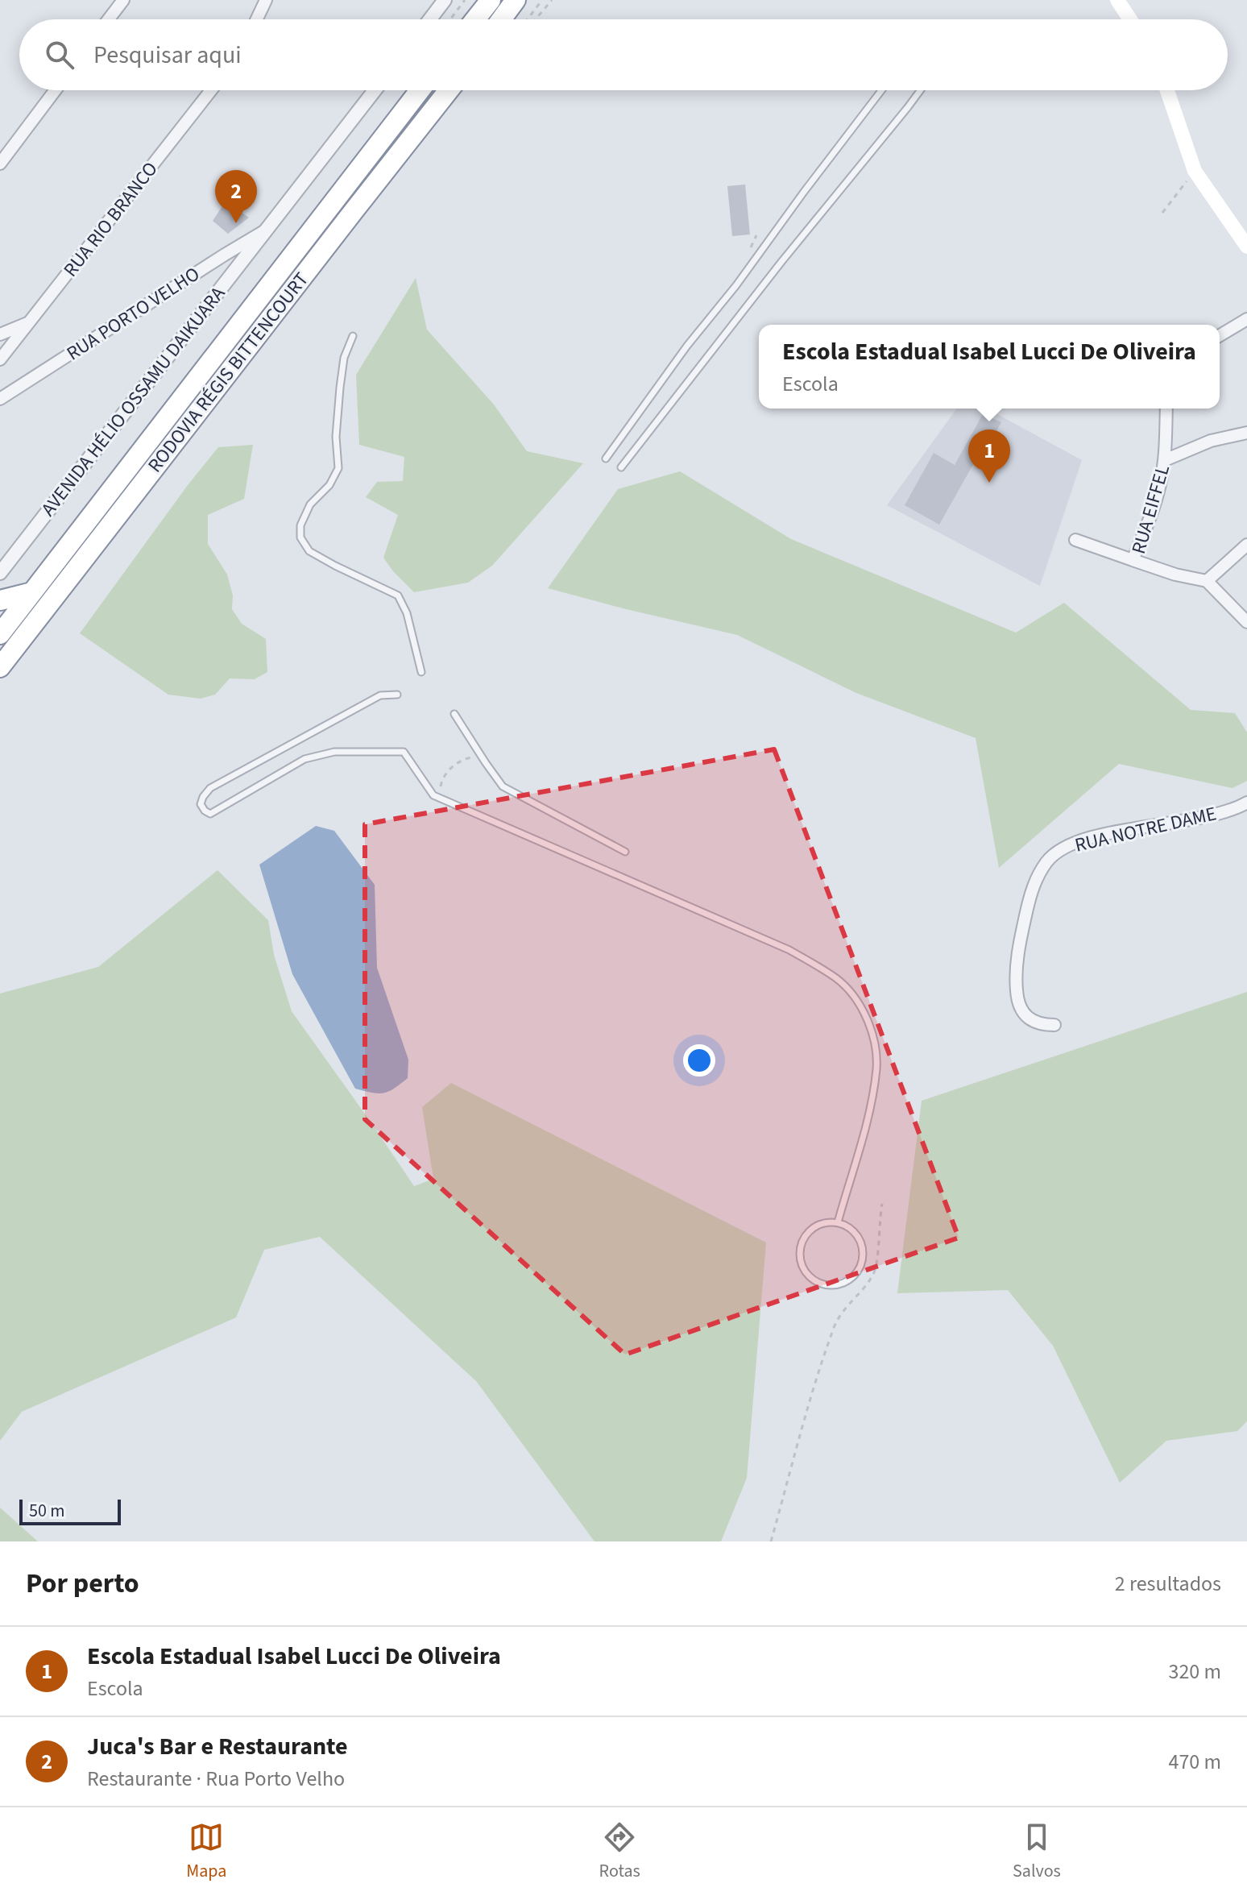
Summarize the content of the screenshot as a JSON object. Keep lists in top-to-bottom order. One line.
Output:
{"streets":{"highway":["RODOVIA RÉGIS BITTENCOURT"],"street":["RUA RIO BRANCO","RUA PORTO VELHO","AVENIDA HÉLIO OSSAMU DAIKUARA","RUA EIFFEL","RUA NOTRE DAME"]},"crossings":[["RUA PORTO VELHO","AVENIDA HÉLIO OSSAMU DAIKUARA"]],"scale_bar":"50 m","page":{"search":"Pesquisar aqui","pins":["2","1"],"popup":["Escola Estadual Isabel Lucci De Oliveira","Escola"],"scale":"50 m","heading":["Por perto","2 resultados"],"list":[{"mark":"1","name":"Escola Estadual Isabel Lucci De Oliveira","note":"Escola","value":"320 m"},{"mark":"2","name":"Juca's Bar e Restaurante","note":"Restaurante · Rua Porto Velho","value":"470 m"}],"nav":["Mapa","Rotas","Salvos"]}}
